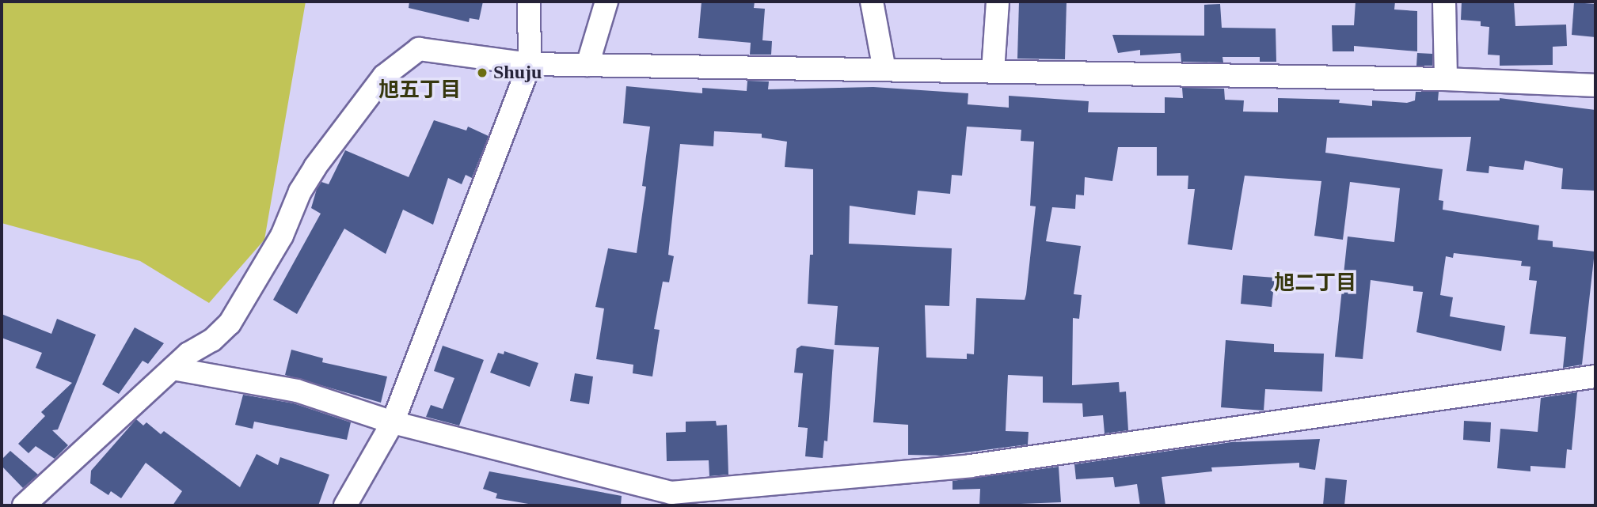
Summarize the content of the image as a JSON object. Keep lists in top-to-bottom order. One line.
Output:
{"districts":["旭五丁目","旭二丁目"],"places":["Shuju"]}
